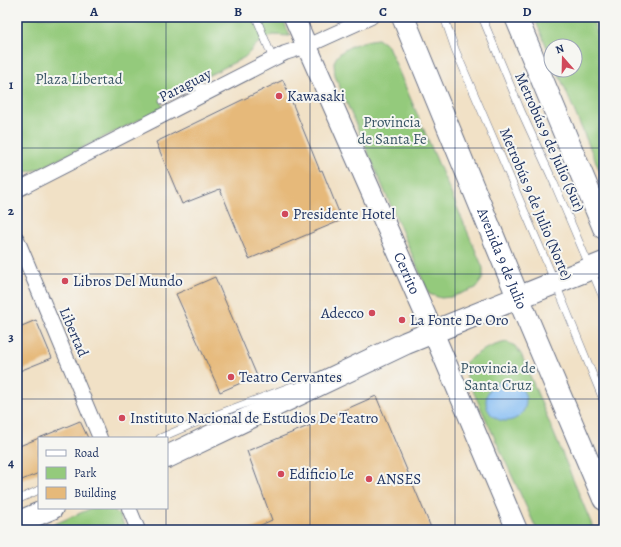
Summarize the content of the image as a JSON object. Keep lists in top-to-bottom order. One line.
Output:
{"streets":{"main road":["Avenida 9 de Julio"],"street":["Paraguay","Cerrito","Libertad"],"lane":["Metrobús 9 de Julio (Sur)","Metrobús 9 de Julio (Norte)"]},"crossings":[["Paraguay","Cerrito"]],"parks":["Plaza Libertad","Provincia de Santa Fe","Provincia de Santa Cruz"],"places":["Kawasaki","Presidente Hotel","Libros Del Mundo","Adecco","La Fonte De Oro","Teatro Cervantes","Instituto Nacional de Estudios De Teatro","Edificio Le","ANSES"],"legend":["Road","Park","Building"],"north":"top","grid":{"columns":["A","B","C","D"],"rows":["1","2","3","4"]}}
